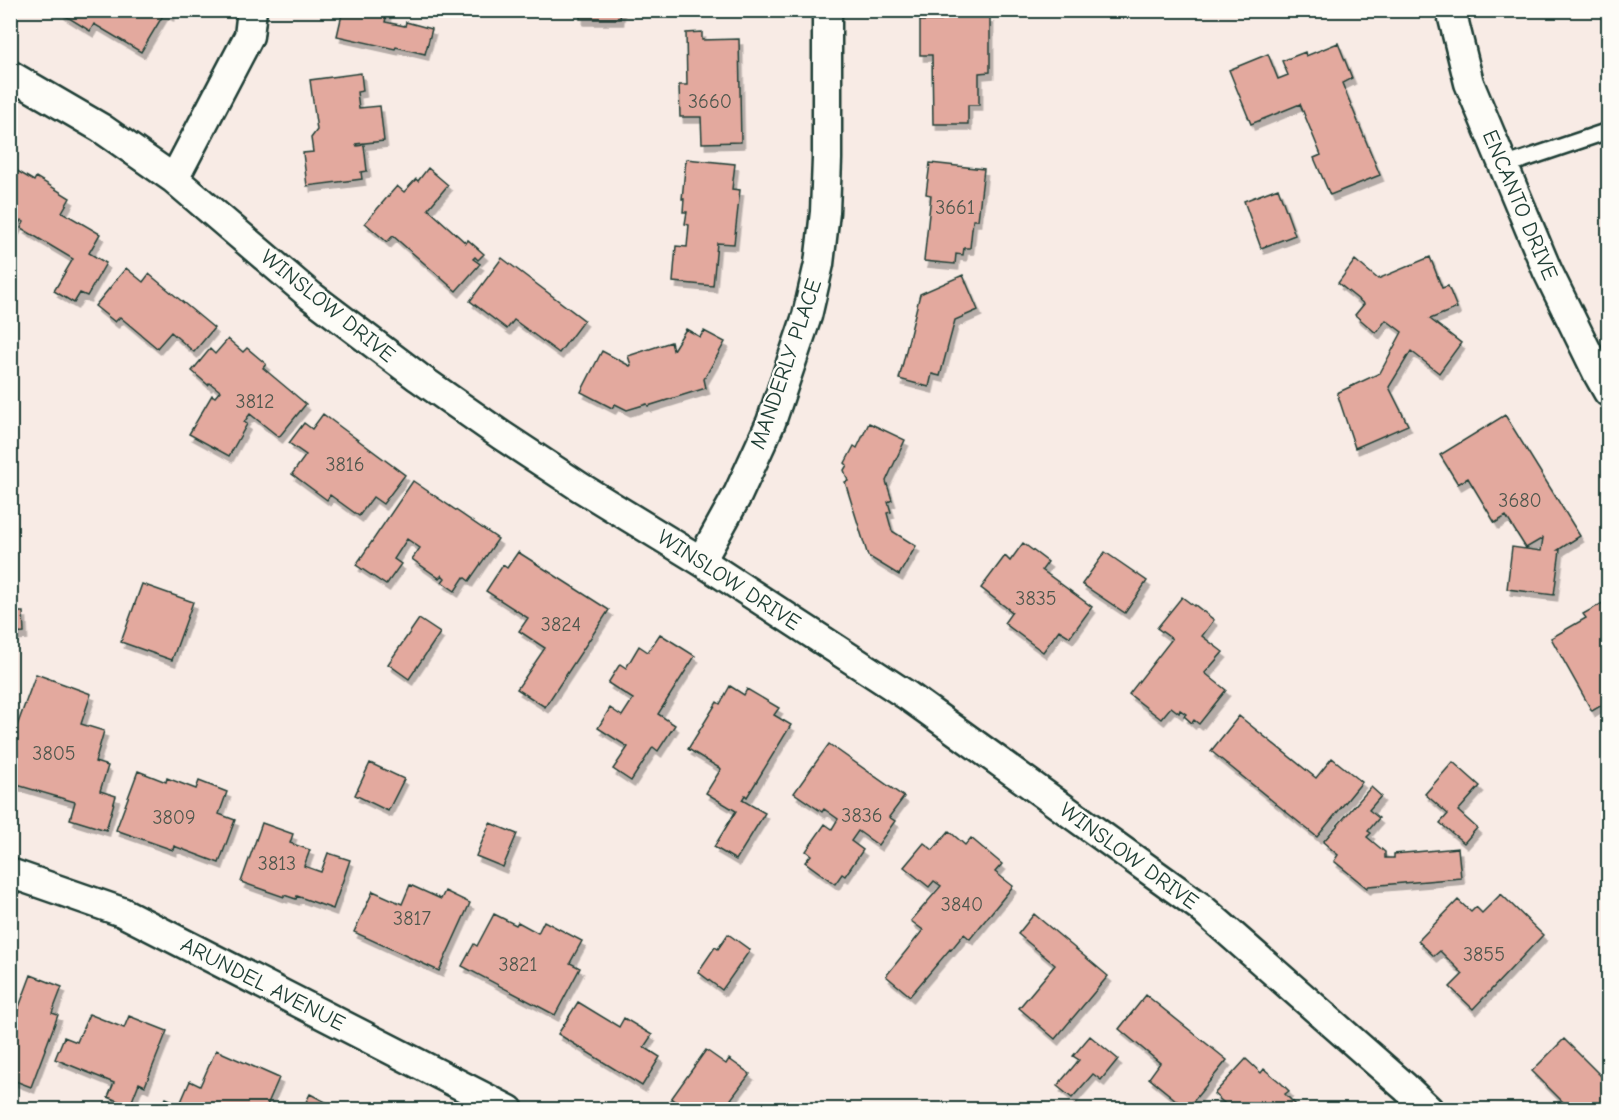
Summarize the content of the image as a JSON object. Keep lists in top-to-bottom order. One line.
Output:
{"streets":{"street":["ENCANTO DRIVE","WINSLOW DRIVE","MANDERLY PLACE","ARUNDEL AVENUE"]},"crossings":[["WINSLOW DRIVE","MANDERLY PLACE"]],"house_numbers":["3660","3661","3812","3816","3680","3835","3824","3805","3836","3809","3813","3840","3817","3855","3821"]}
